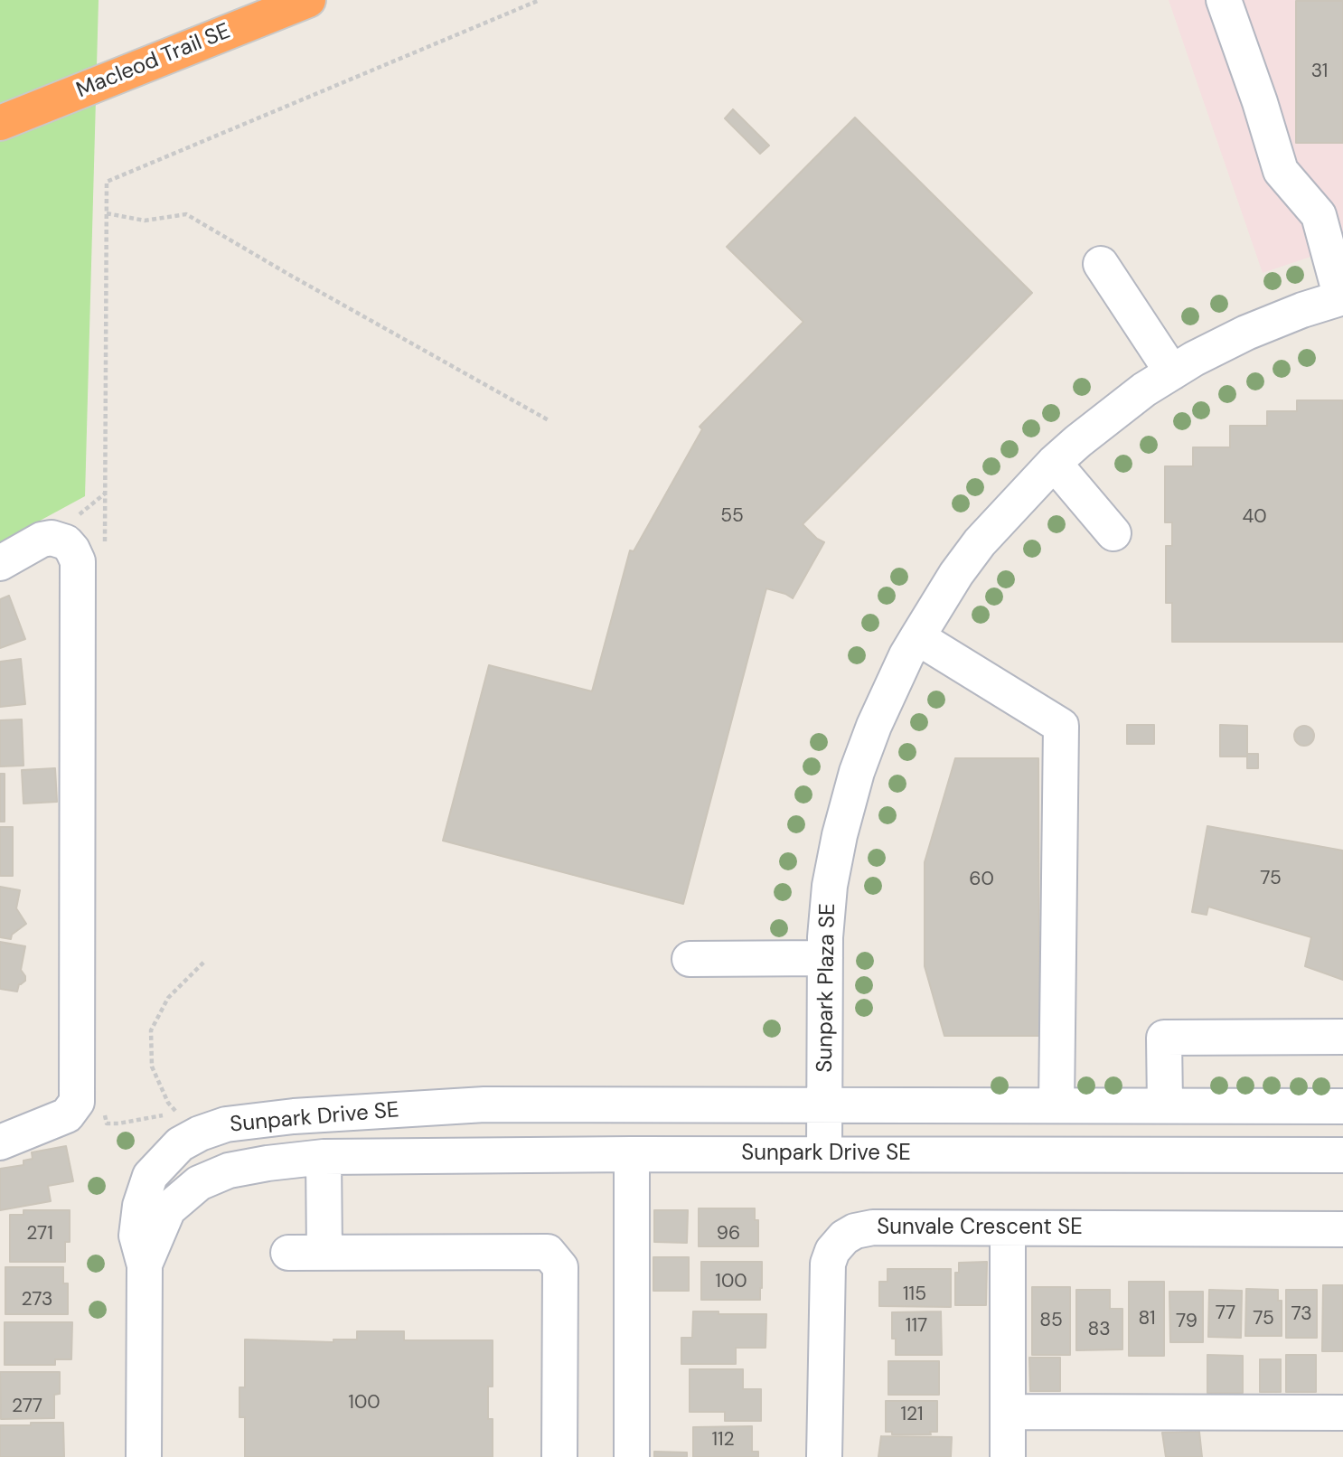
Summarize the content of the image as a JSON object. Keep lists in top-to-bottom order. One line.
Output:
{"streets":{"highway":["Macleod Trail SE"],"street":["Sunpark Plaza SE","Sunpark Drive SE","Sunvale Crescent SE"]},"crossings":[["Sunpark Plaza SE","Sunpark Drive SE"]],"house_numbers":["31","55","40","75","60","271","96","100","115","273","77","73","81","75","85","79","117","83","100","277","121","112"]}
